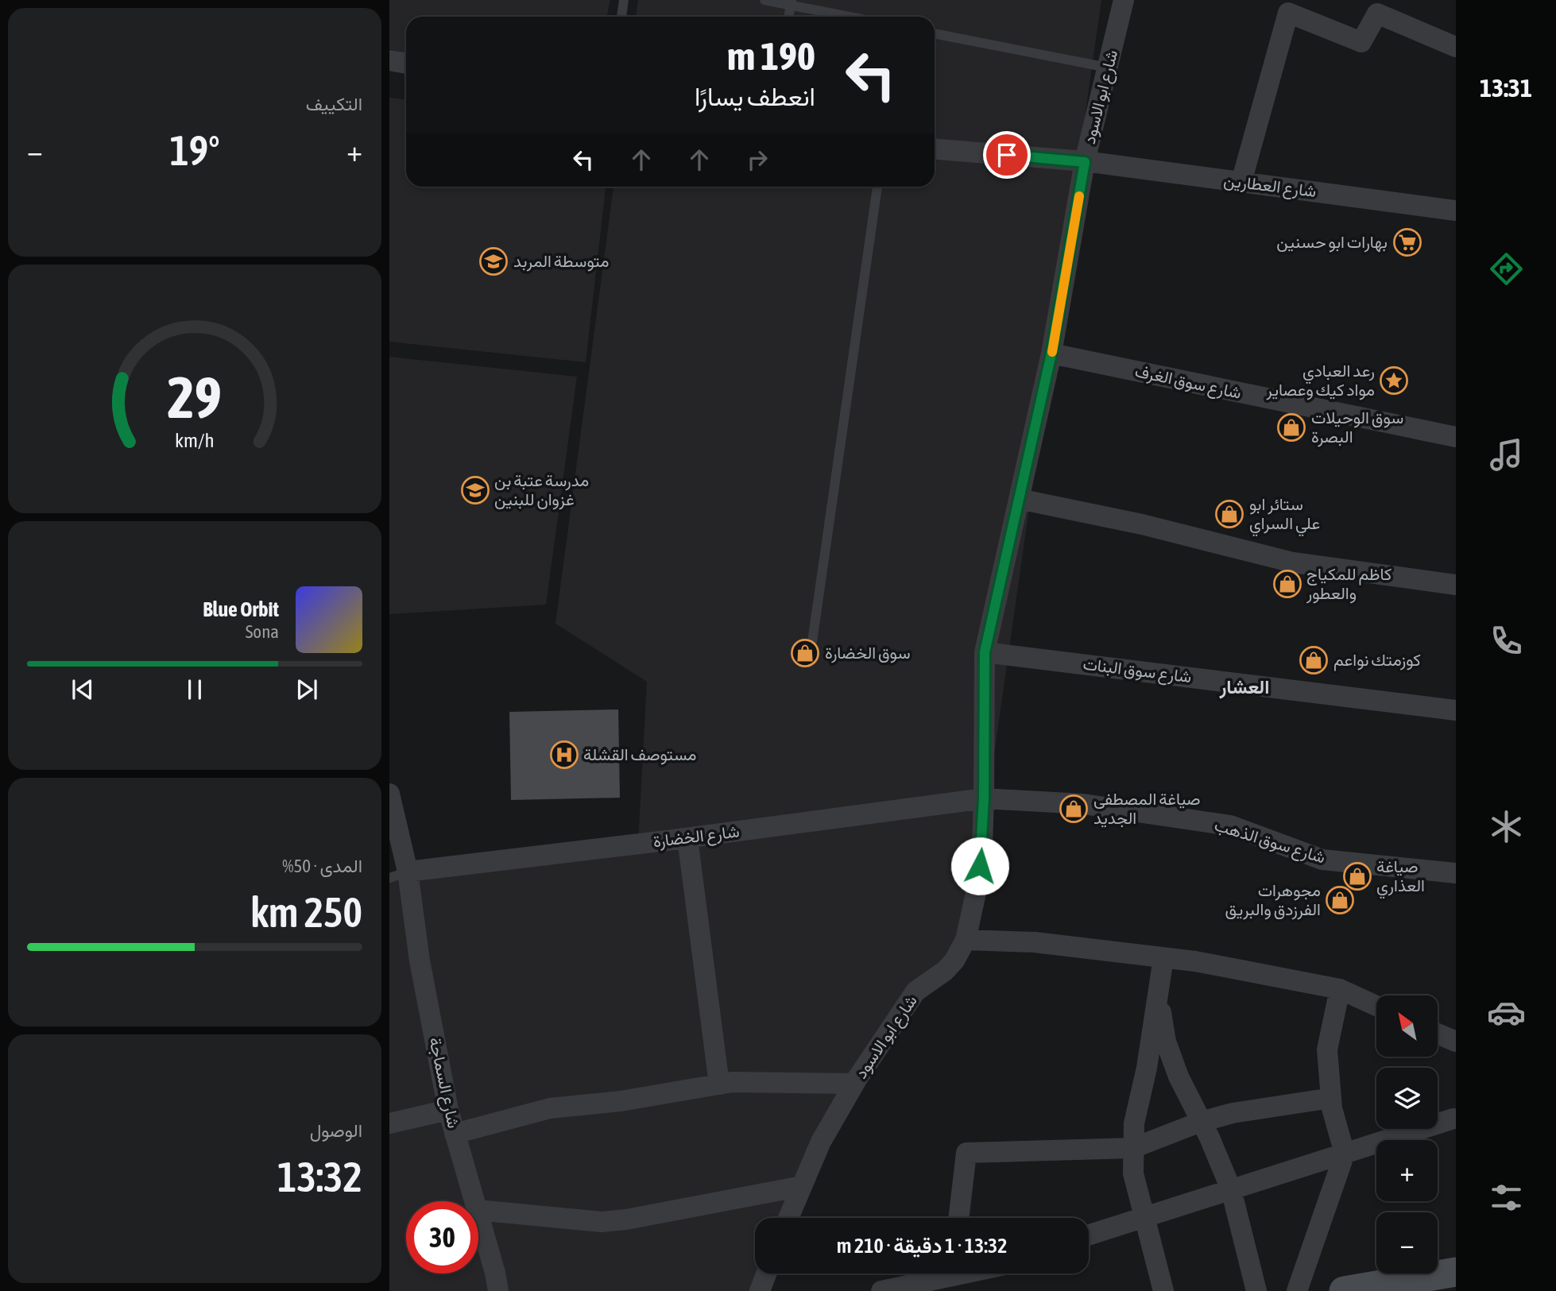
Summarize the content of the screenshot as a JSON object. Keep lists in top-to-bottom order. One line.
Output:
{"streets":{"street":["شارع ابو الاسود","شارع العطارين","شارع سوق الغرف","شارع سوق البنات","شارع الخضارة","شارع سوق الذهب","شارع السماجة"]},"crossings":[["شارع ابو الاسود","شارع العطارين"],["شارع ابو الاسود","شارع سوق الغرف"],["شارع ابو الاسود","شارع سوق البنات"],["شارع ابو الاسود","شارع الخضارة"],["شارع ابو الاسود","شارع سوق الذهب"],["شارع الخضارة","شارع سوق الذهب"],["شارع الخضارة","شارع السماجة"]],"districts":["العشار"],"places":{"supermarket":["بهارات ابو حسنين"],"school or university":["متوسطة المربد","مدرسة عتبة بن غزوان للبنين"],"place":["رعد العبادي مواد كيك وعصاير"],"shop":["سوق الوحيلات البصرة","ستائر ابو علي السراي","كاظم للمكياج والعطور","سوق الخضارة","كوزمتك نواعم","صياغة المصطفى الجديد","صياغة العذاري","مجوهرات الفرزدق والبريق"],"hospital":["مستوصف القشلة"]},"north":"top left","page":{"tabs":"13:31","tile":["التكييف",["المدى · 50%","250 km"],["الوصول","13:32"]],"turn":["190 m","انعطف يسارًا"],"heat":["−","19°","+"],"song":["Blue Orbit","Sona"],"map_buttons":["+","−"],"limit":"30","trip":"13:32 · 1 دقيقة · 210 m","gauge":["29","km/h"]}}
